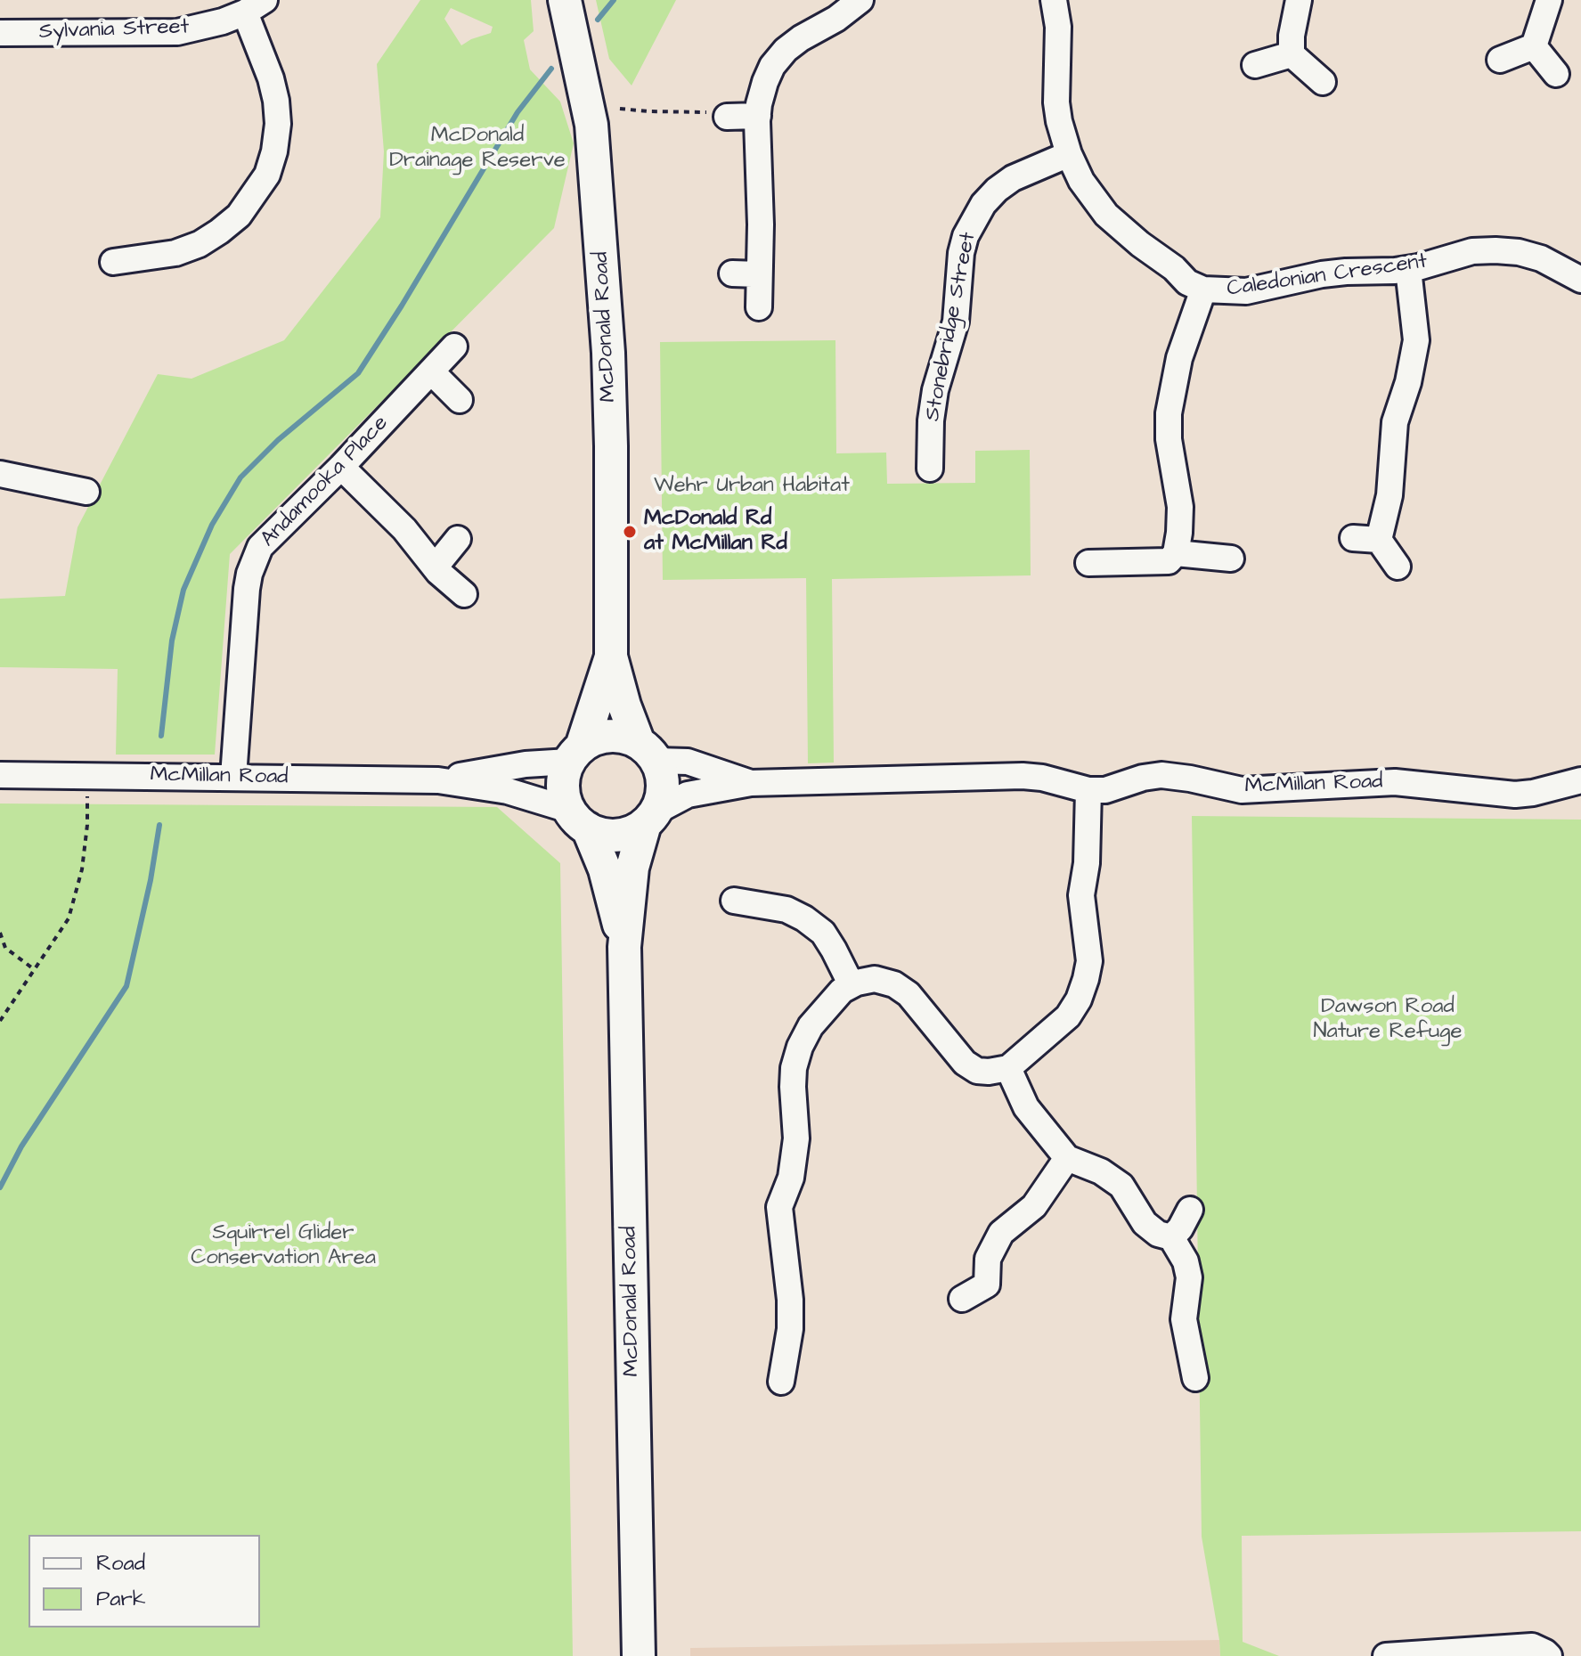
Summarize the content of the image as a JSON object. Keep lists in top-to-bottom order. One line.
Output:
{"streets":{"main road":["McDonald Road"],"street":["Sylvania Street","Caledonian Crescent","Stonebridge Street","Andamooka Place","McMillan Road"]},"crossings":[["Caledonian Crescent","Stonebridge Street"],["McDonald Road","McMillan Road"],["Andamooka Place","McMillan Road"]],"parks":["McDonald Drainage Reserve","Wehr Urban Habitat","Dawson Road Nature Refuge","Squirrel Glider Conservation Area"],"places":["McDonald Rd at McMillan Rd"],"legend":["Road","Park"]}
